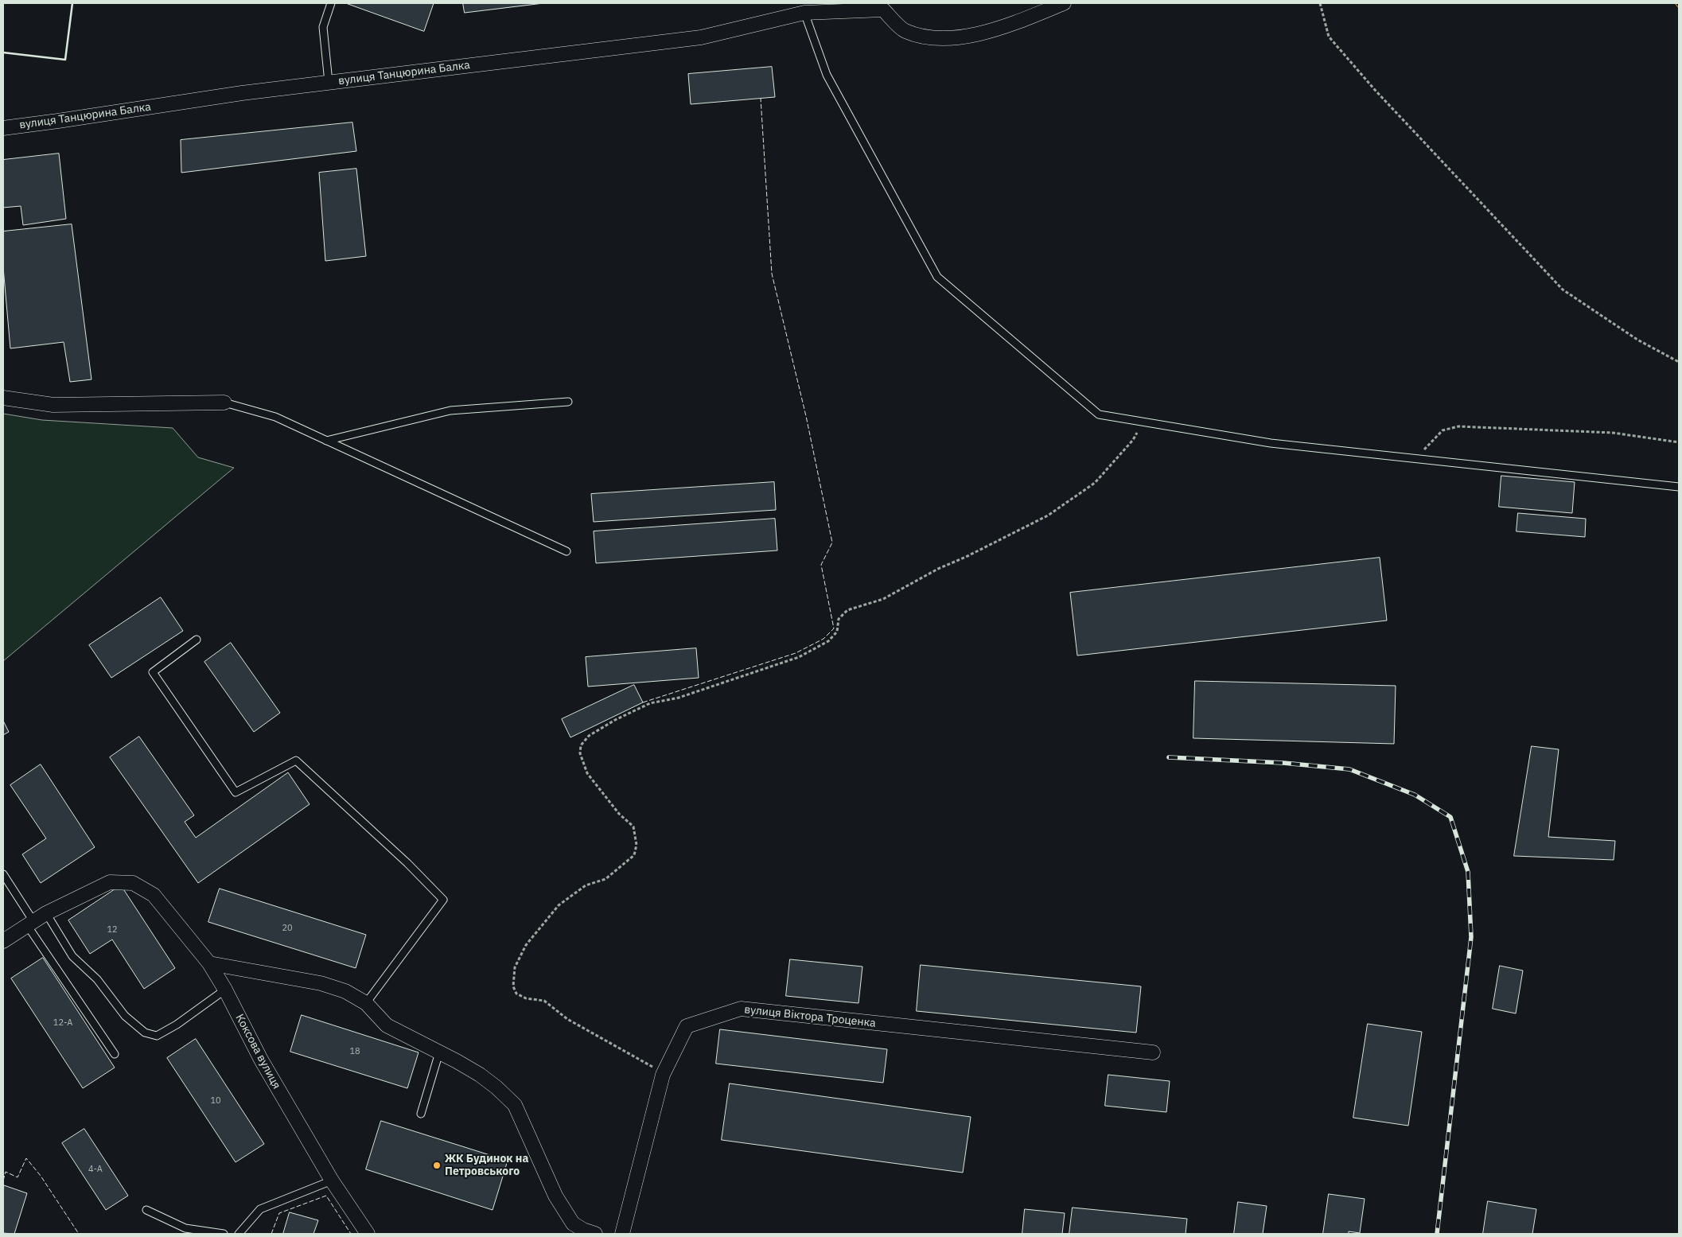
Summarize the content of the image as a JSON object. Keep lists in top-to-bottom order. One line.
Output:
{"streets":{"street":["вулиця Танцюрина Балка","вулиця Віктора Троценка","Коксова вулиця"]},"places":["ЖК Будинок на Петровського"],"house_numbers":["20","12","12-А","18","10","4-А"]}
